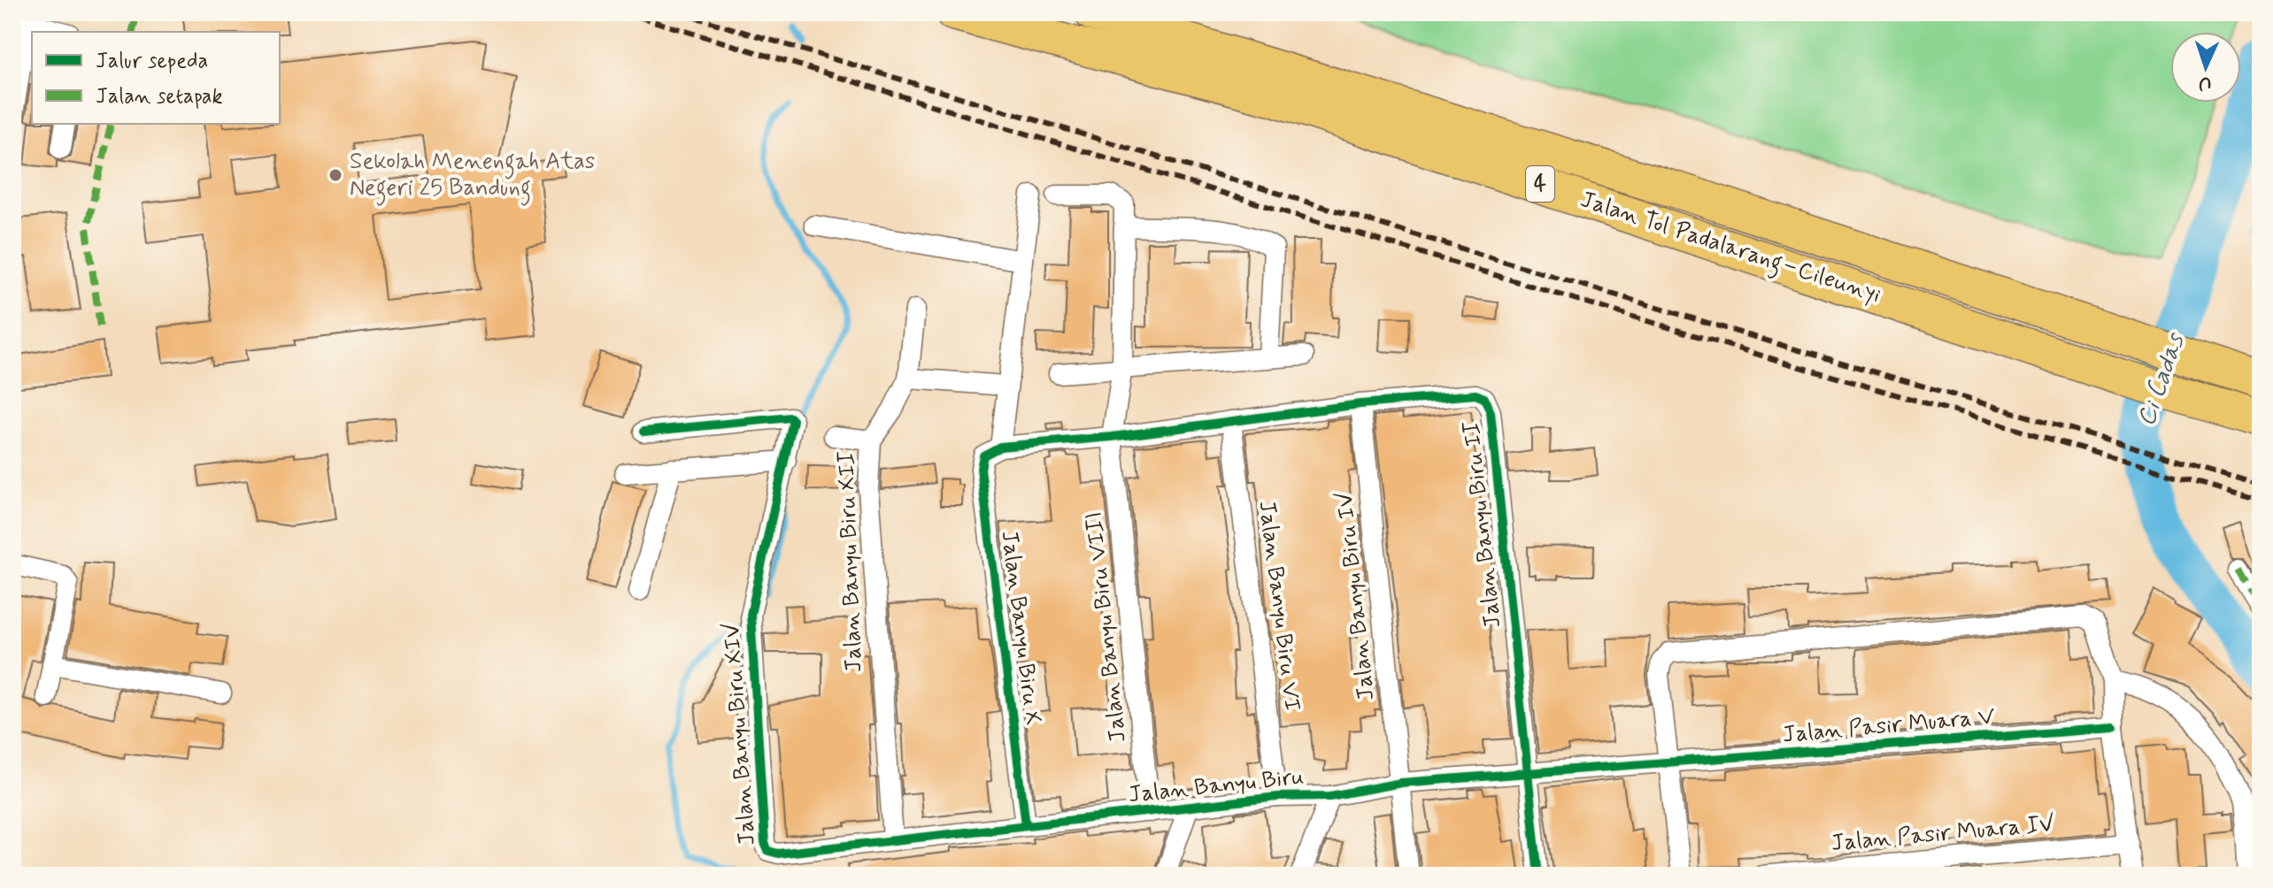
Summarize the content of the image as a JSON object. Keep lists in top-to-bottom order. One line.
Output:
{"streets":{"highway":["4","Jalan Tol Padalarang–Cileunyi"],"street":["Jalan Banyu Biru II","Jalan Banyu Biru XII","Jalan Banyu Biru IV","Jalan Banyu Biru VI","Jalan Banyu Biru VIII","Jalan Banyu Biru X","Jalan Pasir Muara V","Jalan Banyu Biru XIV","Jalan Banyu Biru","Jalan Pasir Muara IV"]},"crossings":[["Jalan Banyu Biru II","Jalan Banyu Biru IV"],["Jalan Banyu Biru II","Jalan Banyu Biru VI"],["Jalan Banyu Biru II","Jalan Banyu Biru VIII"],["Jalan Banyu Biru II","Jalan Banyu Biru X"],["Jalan Banyu Biru II","Jalan Banyu Biru"],["Jalan Banyu Biru XII","Jalan Banyu Biru"],["Jalan Banyu Biru IV","Jalan Banyu Biru"],["Jalan Banyu Biru VI","Jalan Banyu Biru"],["Jalan Banyu Biru VIII","Jalan Banyu Biru"],["Jalan Banyu Biru X","Jalan Banyu Biru"],["Jalan Pasir Muara V","Jalan Banyu Biru"],["Jalan Banyu Biru XIV","Jalan Banyu Biru"]],"water":["Ci Cadas"],"places":["Sekolah Menengah Atas Negeri 25 Bandung"],"legend":["Jalur sepeda","Jalan setapak"],"north":"bottom"}
